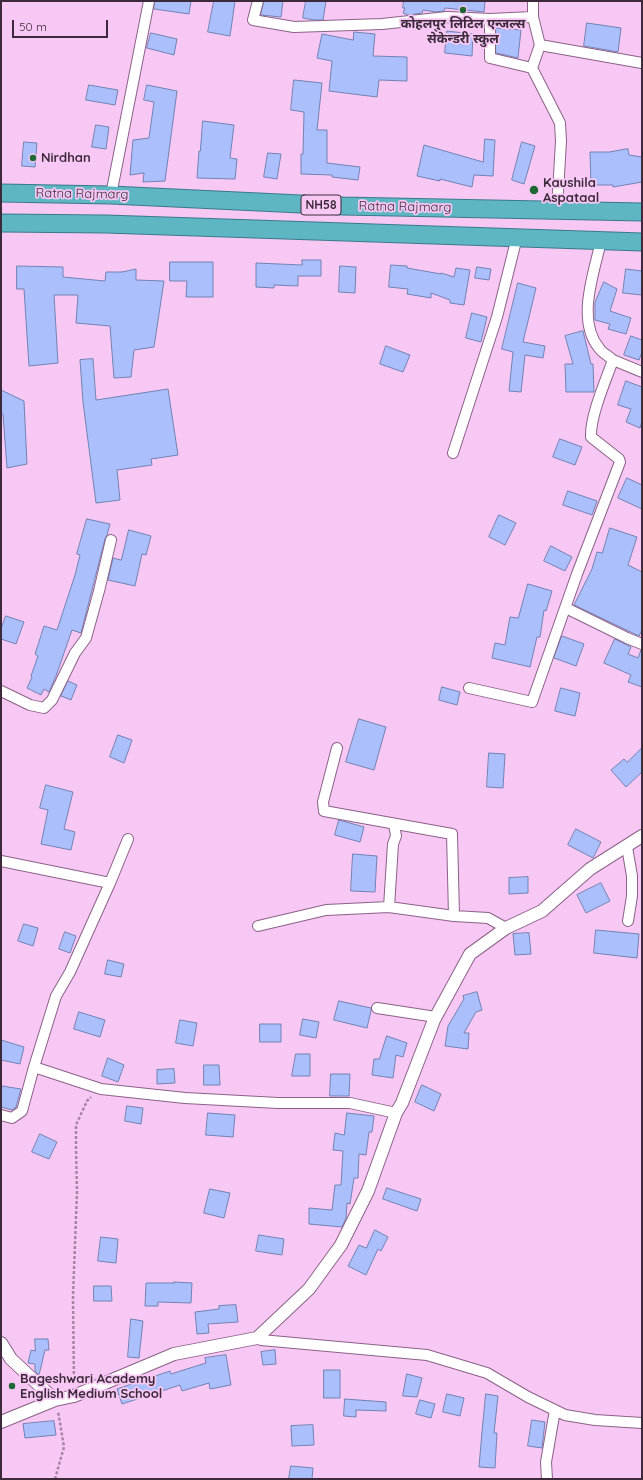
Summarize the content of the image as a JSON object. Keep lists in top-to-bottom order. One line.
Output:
{"streets":{"highway":["Ratna Rajmarg","NH58"]},"places":["कोहलपुर लिटिल एन्जल्स सेकेन्डरी स्कुल","Nirdhan","Kaushila Aspataal","Bageshwari Academy English Medium School"],"scale_bar":"50 m"}
